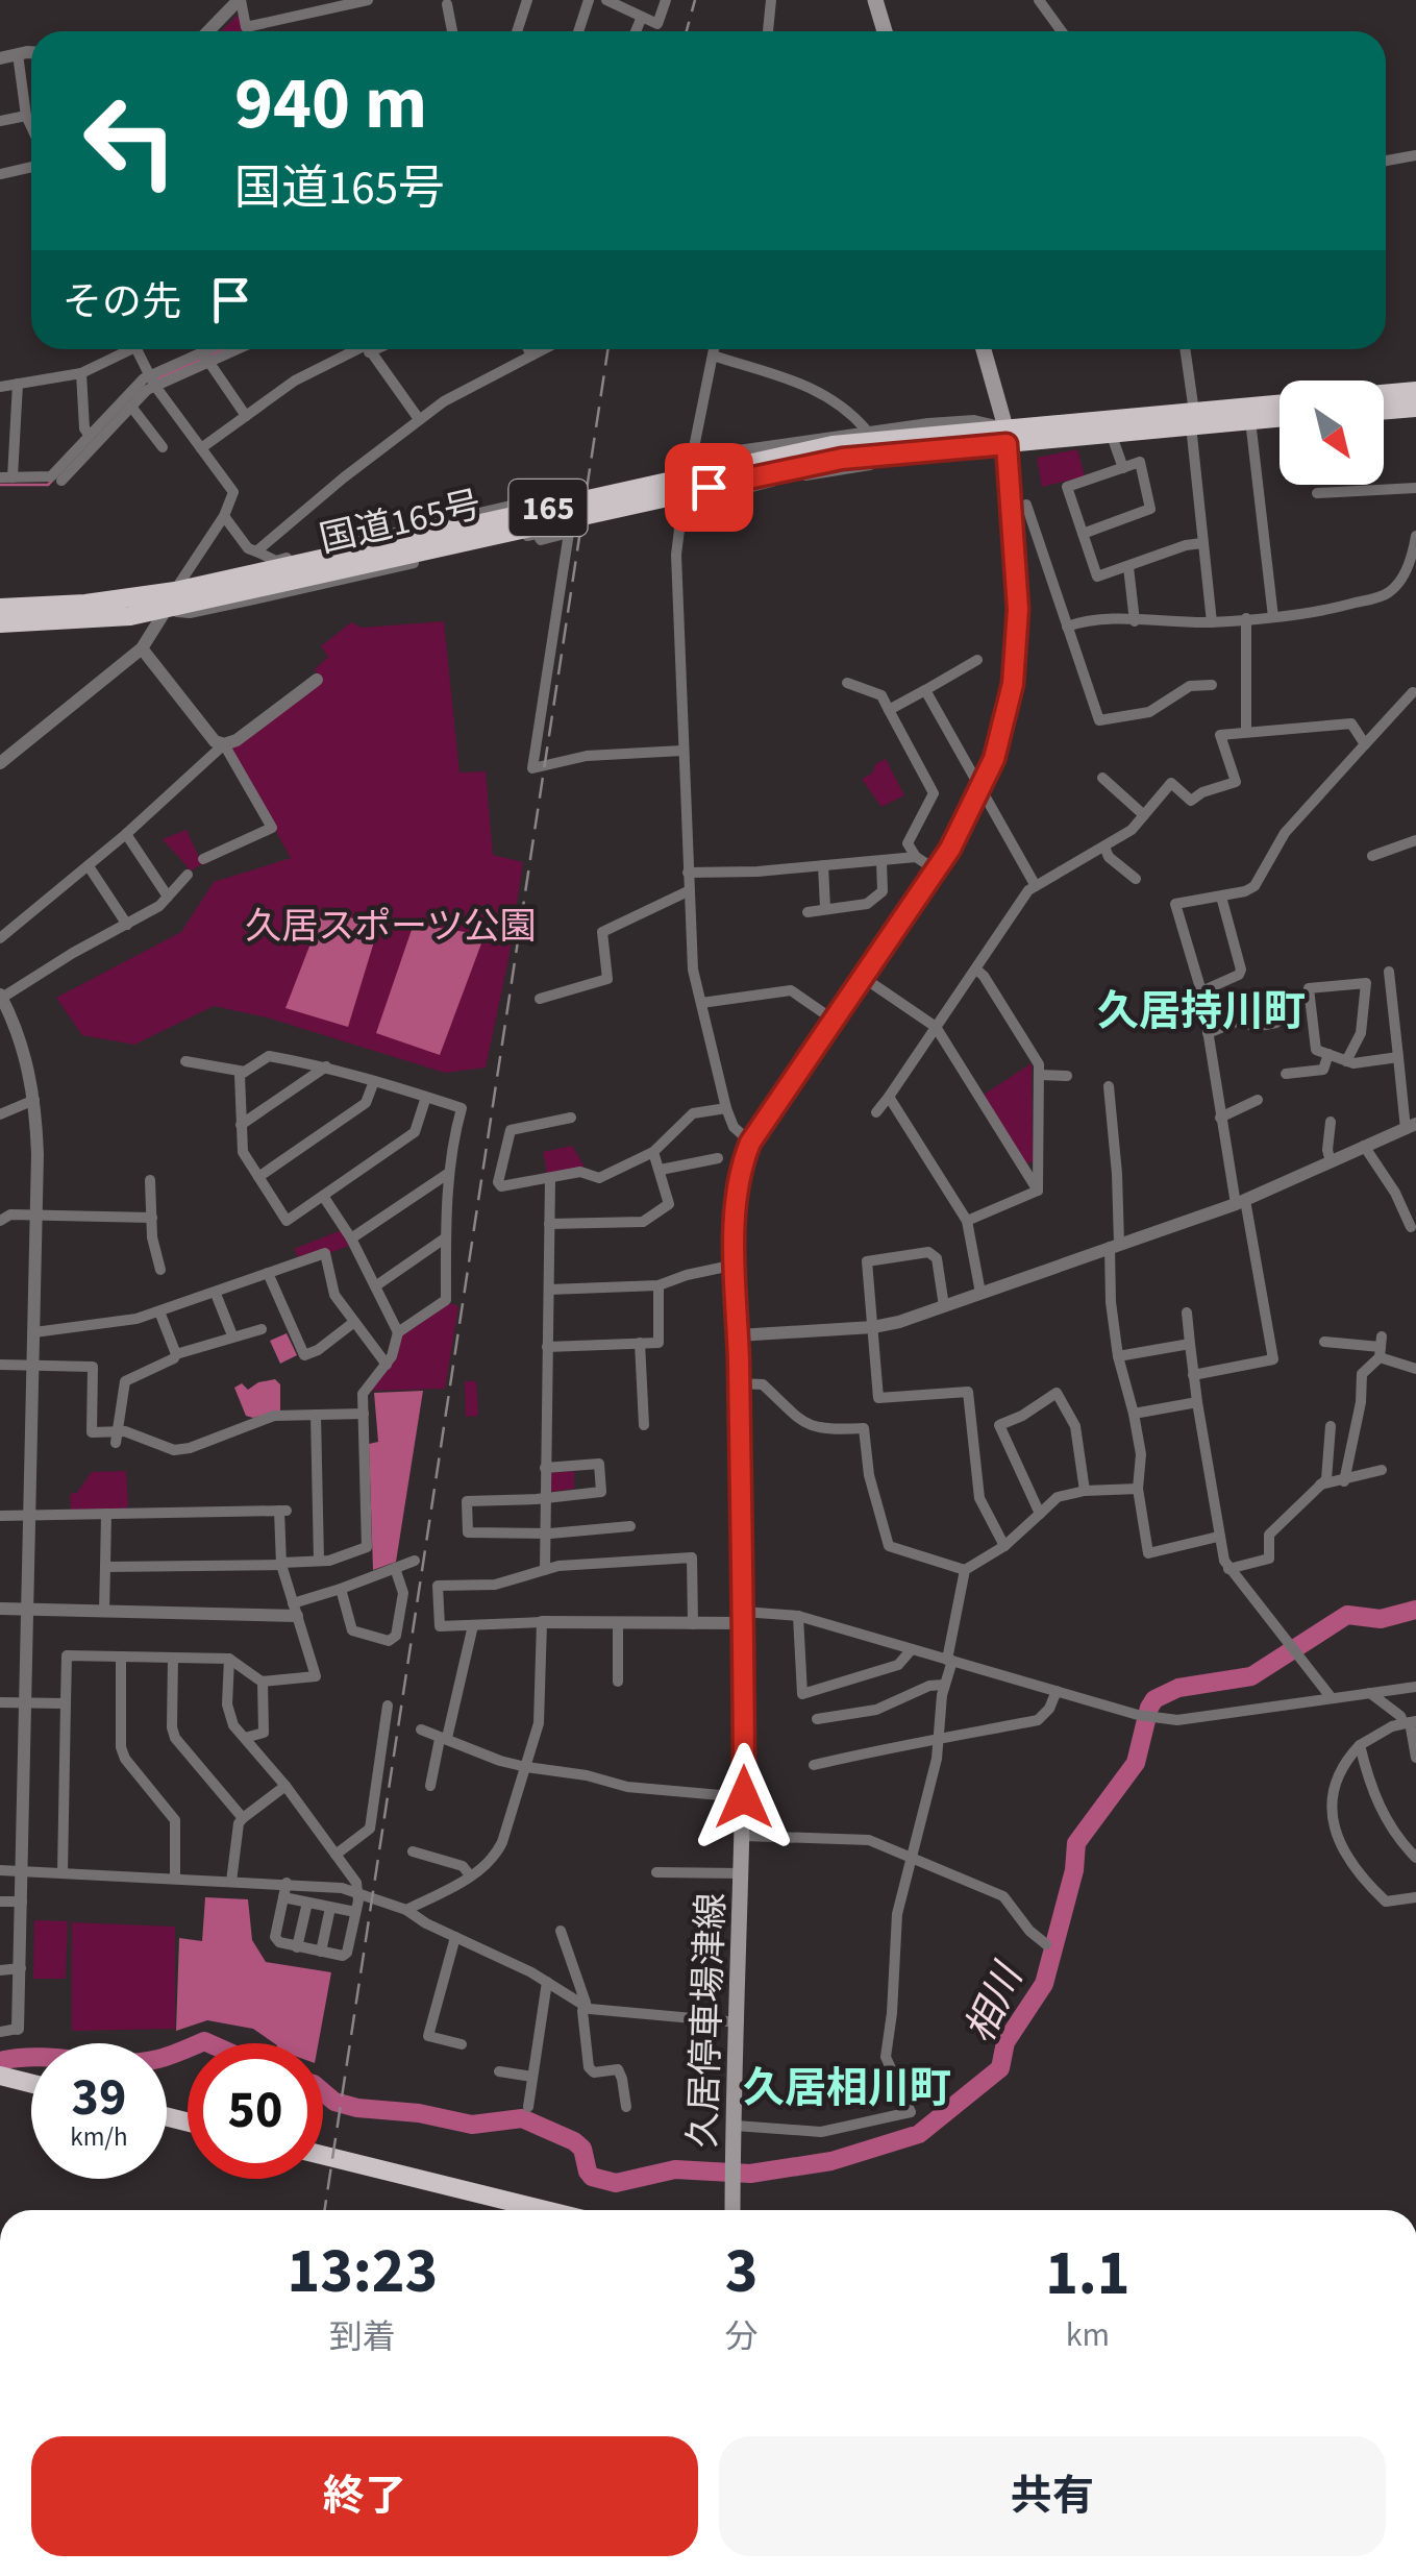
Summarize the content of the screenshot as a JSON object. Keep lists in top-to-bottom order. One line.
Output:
{"streets":{"highway":["165","国道165号"],"main road":["久居停車場津線"]},"crossings":[["国道165号","久居停車場津線"]],"districts":["久居持川町","久居相川町"],"water":["相川"],"parks":["久居スポーツ公園"],"north":"bottom right","page":{"turn":["940 m","国道165号"],"then":"その先","speed":"39 km/h","limit":"50","eta":["13:23","到着","3","分","1.1","km"],"buttons":["終了","共有"]}}
